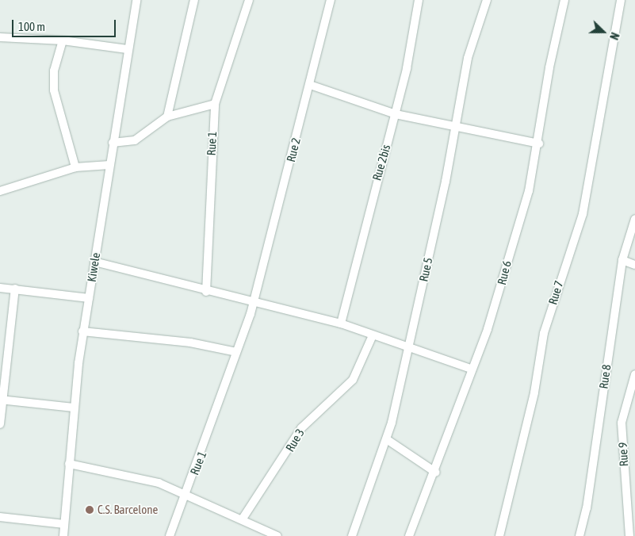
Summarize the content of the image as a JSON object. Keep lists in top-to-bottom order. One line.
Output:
{"streets":{"street":["Rue 1","Rue 2","Rue 2bis","Kiwele","Rue 5","Rue 6","Rue 7","Rue 8","Rue 3","Rue 9"]},"crossings":[["Rue 1","Rue 2"]],"places":["C.S. Barcelone"],"scale_bar":"100 m","north":"right"}
